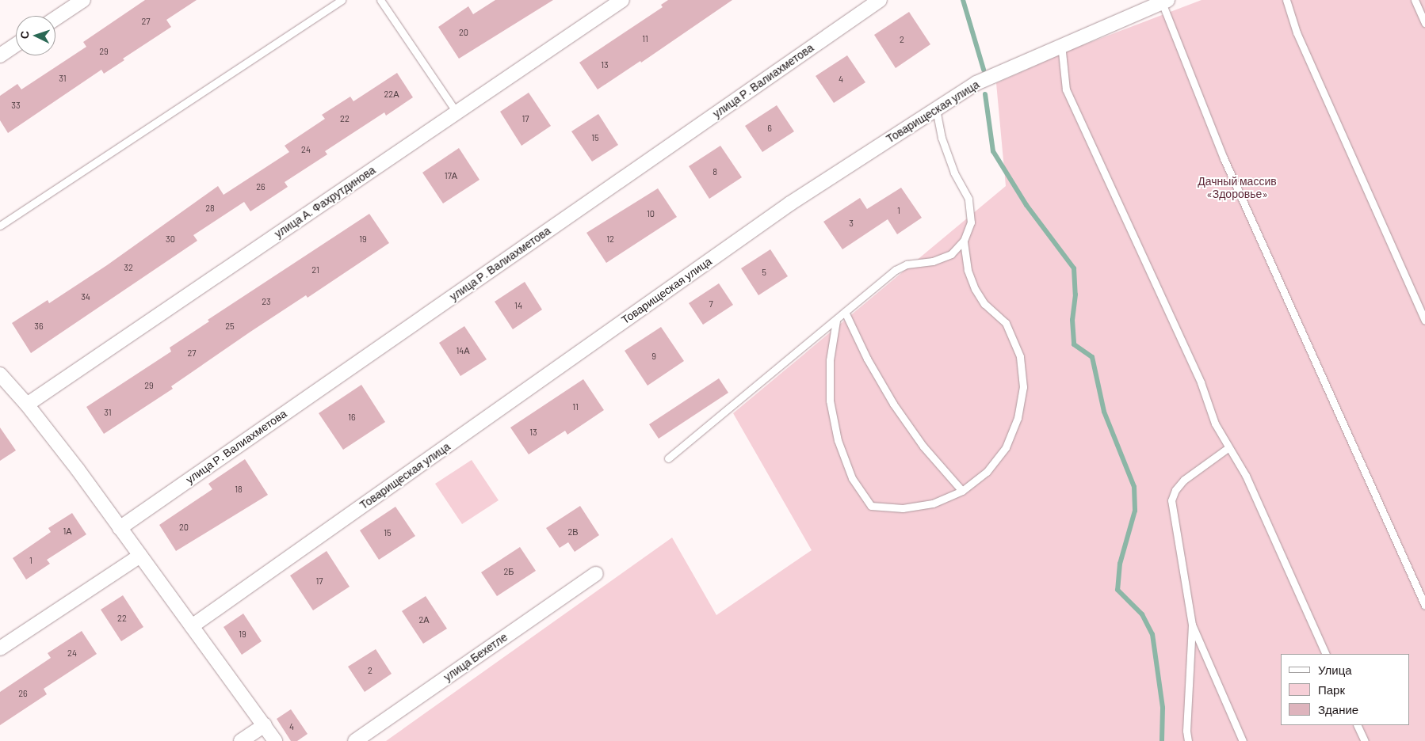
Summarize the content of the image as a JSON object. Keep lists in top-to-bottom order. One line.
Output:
{"streets":{"street":["улица Р. Валиахметова","Товарищеская улица","улица А. Фахрутдинова","улица Бехетле"]},"parks":["Дачный массив «Здоровье»"],"house_numbers":["27","20","11","2","29","13","31","4","22А","33","22","17","6","15","24","8","17А","26","28","1","10","3","30","19","12","32","21","5","34","23","7","14","36","25","14А","27","9","29","11","31","16","13","18","20","1А","2В","15","1","2Б","17","22","2А","19","24","2","26","4"],"legend":["Улица","Парк","Здание"],"north":"left"}
